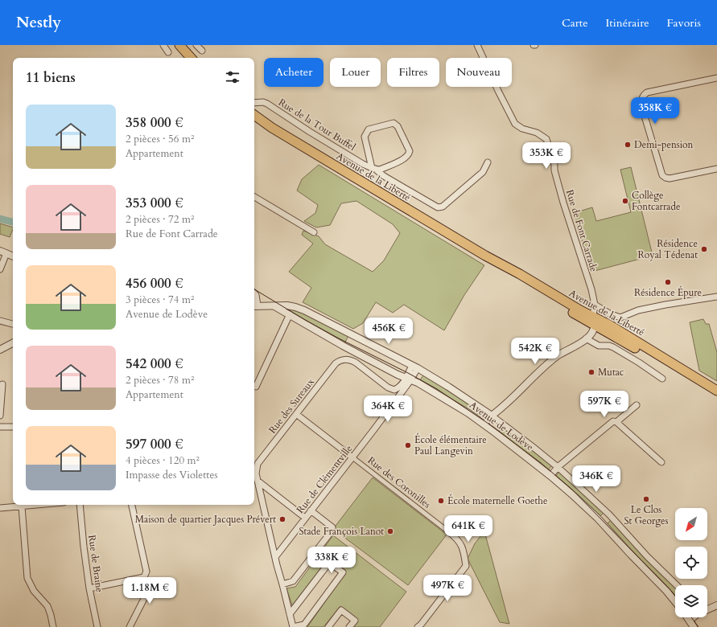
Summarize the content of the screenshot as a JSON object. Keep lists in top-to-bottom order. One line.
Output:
{"streets":{"main road":["Avenue de la Liberté"],"street":["Rue de la Tour Buffel","Rue de Font Carrade","Rue des Sureaux","Avenue de Lodève","Rue de Clémentville","Rue des Coronilles","Rue de Braine"]},"crossings":[["Avenue de la Liberté","Rue de Font Carrade"],["Rue des Sureaux","Avenue de Lodève"],["Rue des Sureaux","Rue de Clémentville"],["Avenue de Lodève","Rue de Clémentville"],["Rue de Clémentville","Rue des Coronilles"]],"places":["Demi-pension","Collège Fontcarrade","Résidence Royal Tédenat","Résidence Épure","Mutac","École élémentaire Paul Langevin","Le Clos St Georges","École maternelle Goethe","Maison de quartier Jacques Prévert","Stade François Lanot"],"north":"bottom left","page":{"header":"Nestly","nav":["Carte","Itinéraire","Favoris"],"chip":["Acheter","Louer","Filtres","Nouveau"],"heading":"11 biens","list":[{"name":"358 000 €","note":"2 pièces · 56 m² · Appartement"},{"name":"353 000 €","note":"2 pièces · 72 m² · Rue de Font Carrade"},{"name":"456 000 €","note":"3 pièces · 74 m² · Avenue de Lodève"},{"name":"542 000 €","note":"2 pièces · 78 m² · Appartement"},{"name":"597 000 €","note":"4 pièces · 120 m² · Impasse des Violettes"}],"price":["358K €","353K €","456K €","542K €","597K €","364K €","346K €","641K €","338K €","497K €","1.18M €"]}}
